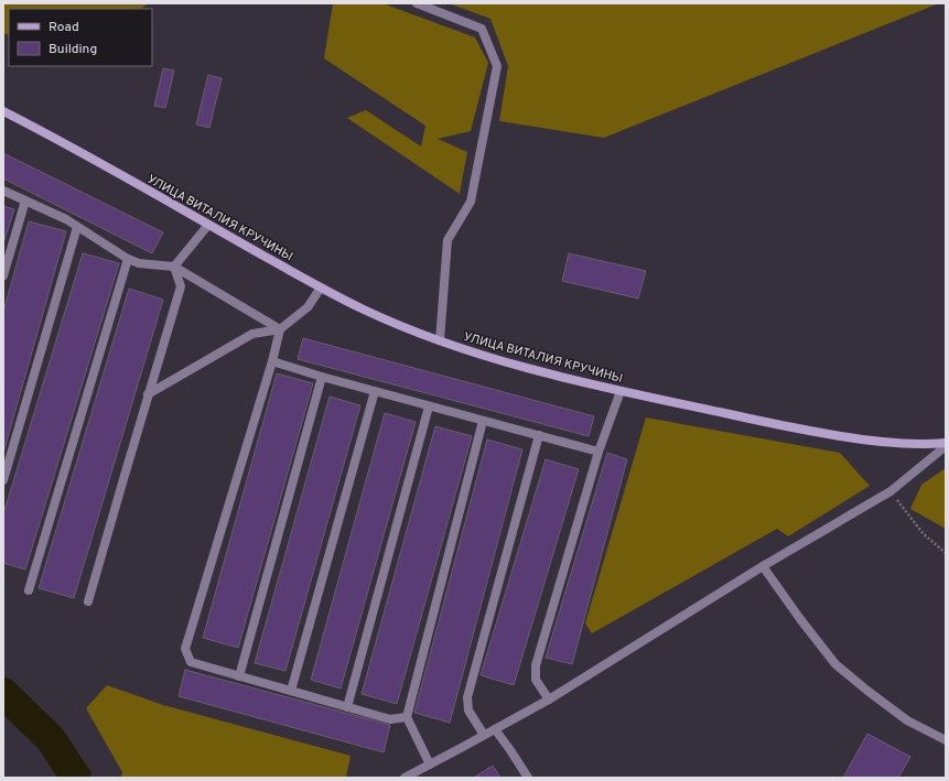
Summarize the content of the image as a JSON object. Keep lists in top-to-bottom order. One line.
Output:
{"streets":{"street":["УЛИЦА ВИТАЛИЯ КРУЧИНЫ"]},"legend":["Road","Building"]}
